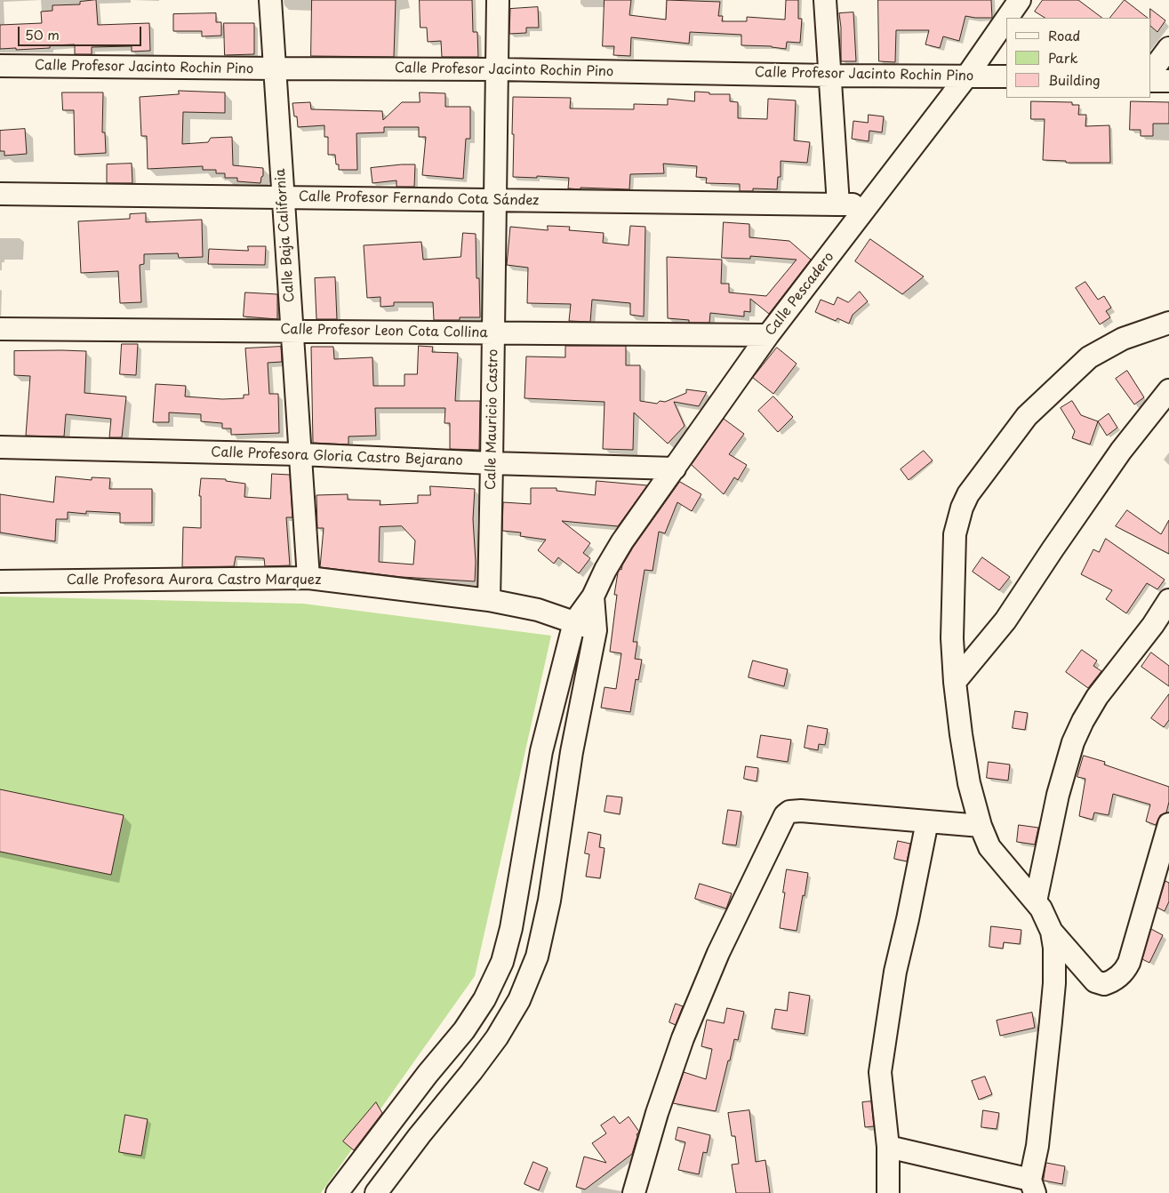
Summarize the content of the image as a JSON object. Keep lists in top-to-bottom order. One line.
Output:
{"streets":{"street":["Calle Profesor Jacinto Rochin Pino","Calle Profesor Fernando Cota Sández","Calle Baja California","Calle Pescadero","Calle Profesor Leon Cota Collina","Calle Mauricio Castro","Calle Profesora Gloria Castro Bejarano","Calle Profesora Aurora Castro Marquez"]},"crossings":[["Calle Profesor Jacinto Rochin Pino","Calle Baja California"],["Calle Profesor Jacinto Rochin Pino","Calle Pescadero"],["Calle Profesor Jacinto Rochin Pino","Calle Mauricio Castro"],["Calle Profesor Fernando Cota Sández","Calle Baja California"],["Calle Profesor Fernando Cota Sández","Calle Pescadero"],["Calle Profesor Fernando Cota Sández","Calle Mauricio Castro"],["Calle Baja California","Calle Profesor Leon Cota Collina"],["Calle Baja California","Calle Profesora Gloria Castro Bejarano"],["Calle Baja California","Calle Profesora Aurora Castro Marquez"],["Calle Pescadero","Calle Profesor Leon Cota Collina"],["Calle Pescadero","Calle Profesora Gloria Castro Bejarano"],["Calle Pescadero","Calle Profesora Aurora Castro Marquez"],["Calle Profesor Leon Cota Collina","Calle Mauricio Castro"],["Calle Mauricio Castro","Calle Profesora Gloria Castro Bejarano"],["Calle Mauricio Castro","Calle Profesora Aurora Castro Marquez"]],"legend":["Road","Park","Building"],"scale_bar":"50 m"}
